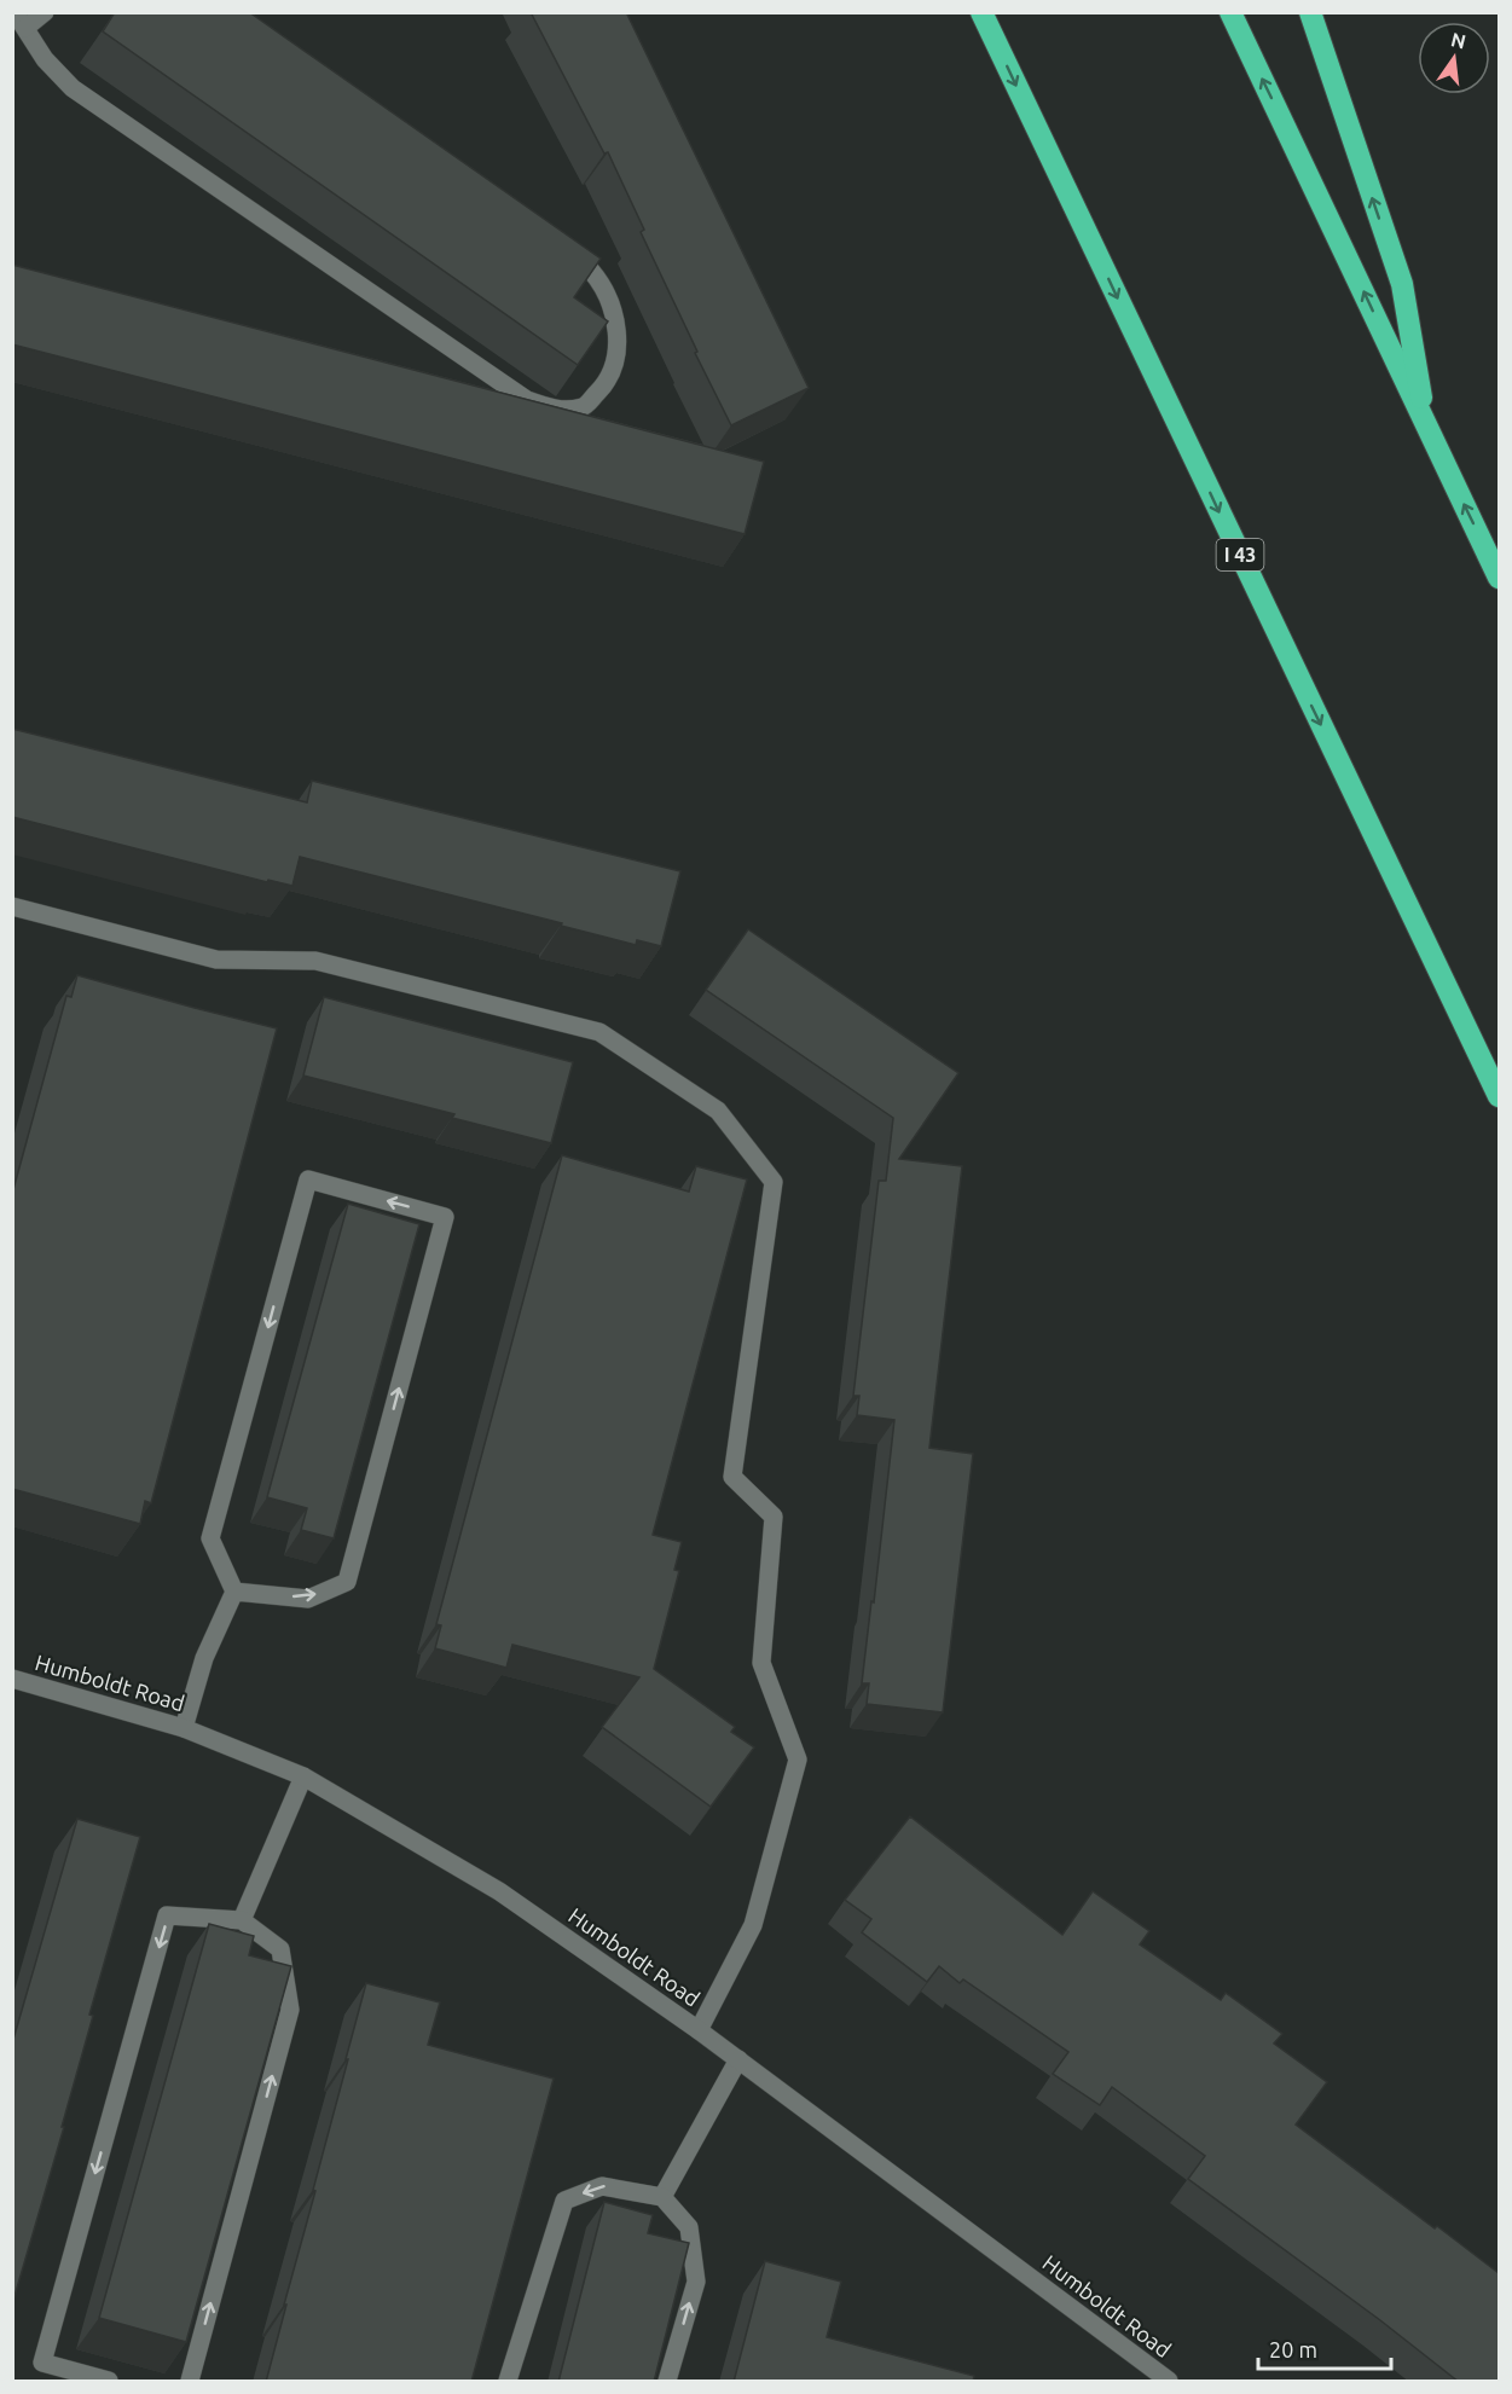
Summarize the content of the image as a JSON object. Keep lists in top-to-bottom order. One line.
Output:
{"streets":{"highway":["I 43"],"street":["Humboldt Road"]},"scale_bar":"20 m","north":"top"}
